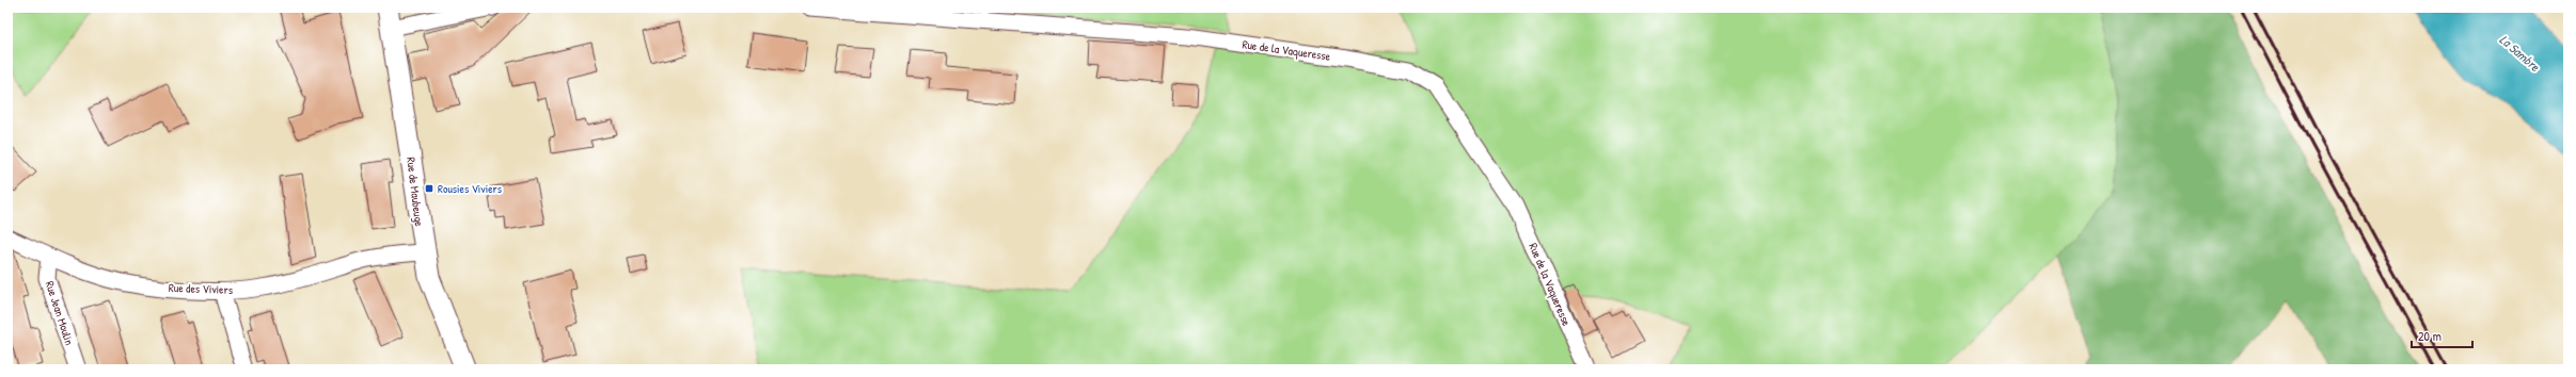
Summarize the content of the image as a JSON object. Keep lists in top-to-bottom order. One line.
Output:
{"streets":{"street":["Rue de la Vaqueresse","Rue de Maubeuge","Rue des Viviers","Rue Jean Moulin"]},"crossings":[["Rue de Maubeuge","Rue des Viviers"],["Rue des Viviers","Rue Jean Moulin"]],"water":["La Sambre"],"places":{"transit":["Rousies Viviers"]},"scale_bar":"20 m"}
